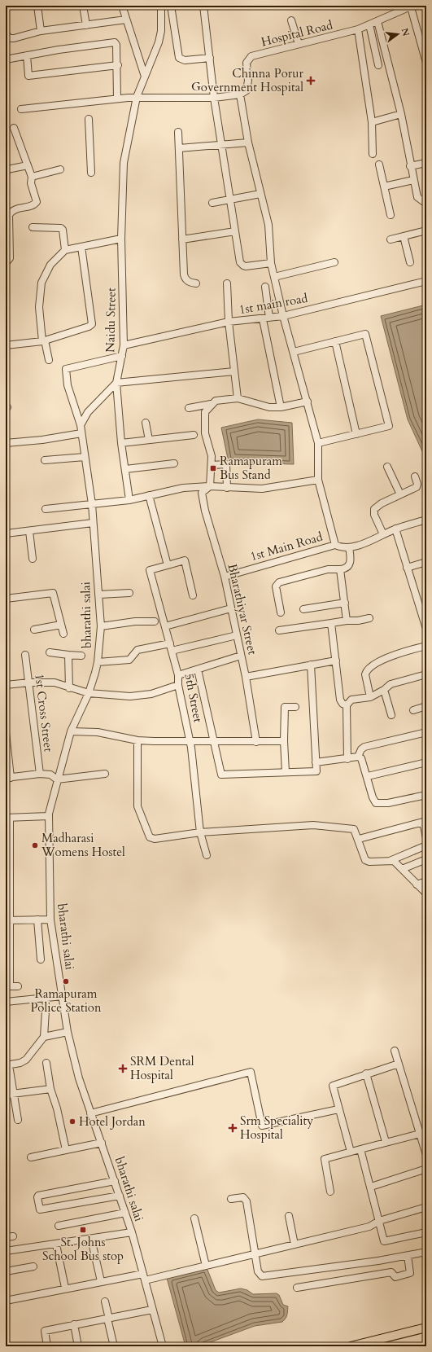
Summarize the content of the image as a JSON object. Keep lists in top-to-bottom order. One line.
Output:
{"streets":{"street":["Hospital Road","1st main road","Naidu Street","1st Main Road","Bharathiyar Street","bharathi salai","5th Street","1st Cross Street"]},"crossings":[["1st main road","Naidu Street"],["1st Main Road","Bharathiyar Street"]],"places":{"health":["Chinna Porur Government Hospital","SRM Dental Hospital","Srm Speciality Hospital"],"transit":["Ramapuram Bus Stand","St. Johns School Bus stop"],"other":["Madharasi Womens Hostel","Ramapuram Police Station","Hotel Jordan"]},"north":"right"}
